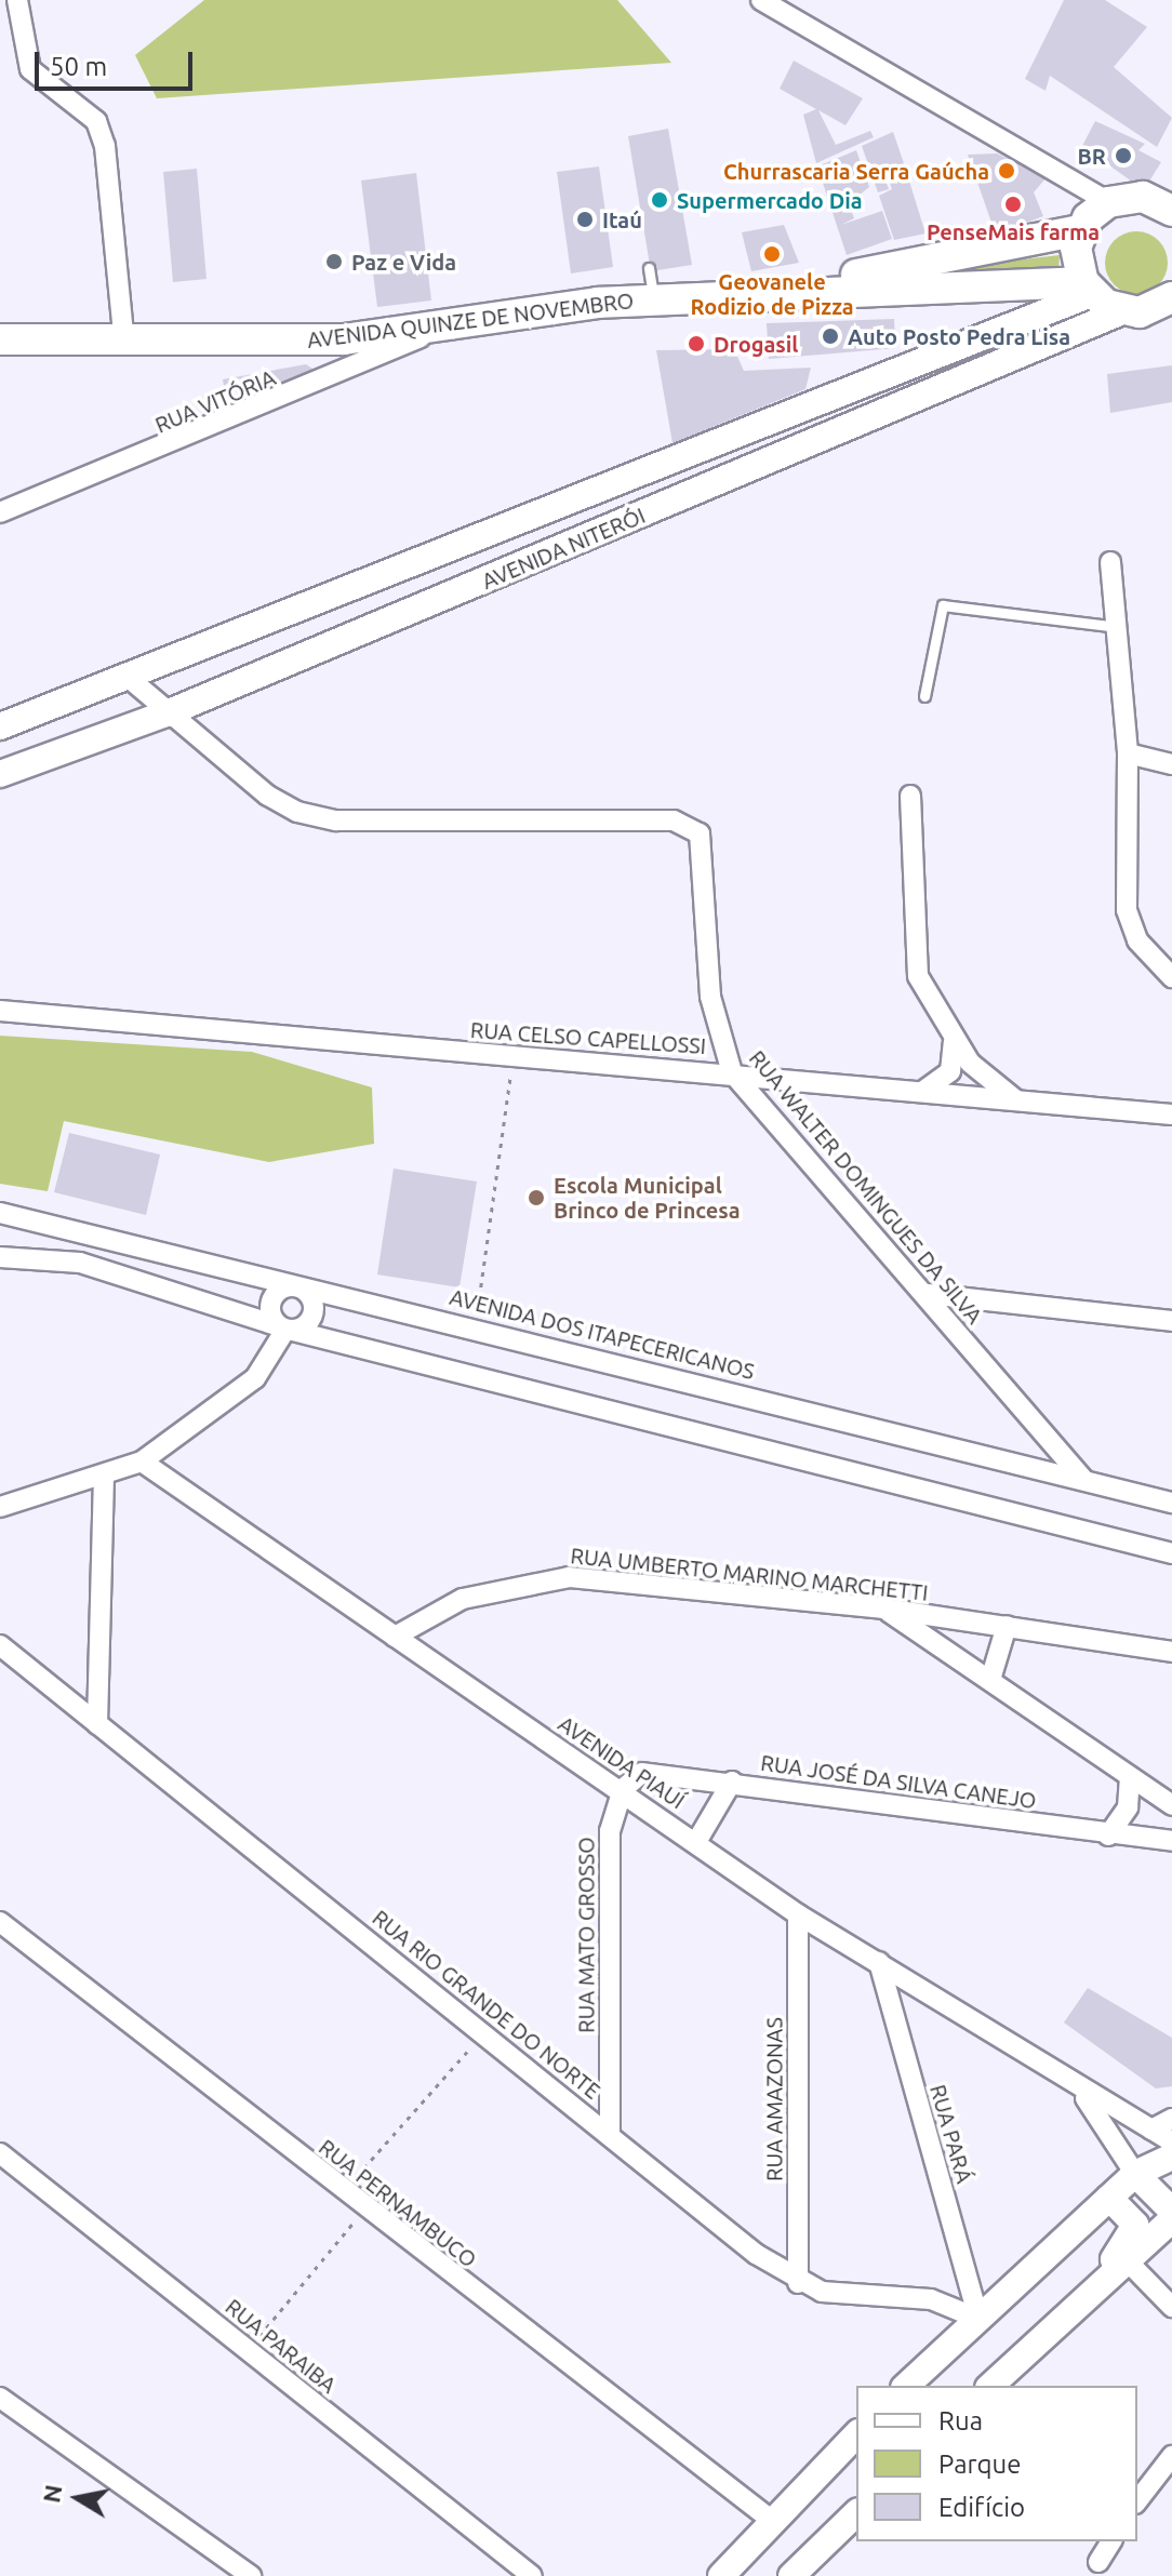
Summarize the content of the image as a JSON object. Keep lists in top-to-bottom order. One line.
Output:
{"streets":{"main road":["AVENIDA QUINZE DE NOVEMBRO","AVENIDA NITERÓI"],"street":["RUA VITÓRIA","RUA CELSO CAPELLOSSI","RUA WALTER DOMINGUES DA SILVA","AVENIDA DOS ITAPECERICANOS","RUA UMBERTO MARINO MARCHETTI","AVENIDA PIAUÍ","RUA JOSÉ DA SILVA CANEJO","RUA MATO GROSSO","RUA RIO GRANDE DO NORTE","RUA AMAZONAS","RUA PARÁ","RUA PERNAMBUCO","RUA PARAIBA"]},"crossings":[["AVENIDA QUINZE DE NOVEMBRO","RUA VITÓRIA"],["AVENIDA QUINZE DE NOVEMBRO","AVENIDA NITERÓI"],["AVENIDA NITERÓI","RUA WALTER DOMINGUES DA SILVA"],["RUA CELSO CAPELLOSSI","RUA WALTER DOMINGUES DA SILVA"],["RUA WALTER DOMINGUES DA SILVA","AVENIDA DOS ITAPECERICANOS"],["RUA UMBERTO MARINO MARCHETTI","AVENIDA PIAUÍ"],["AVENIDA PIAUÍ","RUA JOSÉ DA SILVA CANEJO"],["AVENIDA PIAUÍ","RUA MATO GROSSO"],["AVENIDA PIAUÍ","RUA AMAZONAS"],["AVENIDA PIAUÍ","RUA PARÁ"],["RUA JOSÉ DA SILVA CANEJO","RUA MATO GROSSO"],["RUA MATO GROSSO","RUA RIO GRANDE DO NORTE"],["RUA RIO GRANDE DO NORTE","RUA AMAZONAS"]],"places":["BR","Churrascaria Serra Gaúcha","Supermercado Dia","PenseMais farma","Itaú","Geovanele Rodizio de Pizza","Paz e Vida","Auto Posto Pedra Lisa","Drogasil","Escola Municipal Brinco de Princesa"],"legend":["Rua","Parque","Edifício"],"scale_bar":"50 m","north":"left"}
